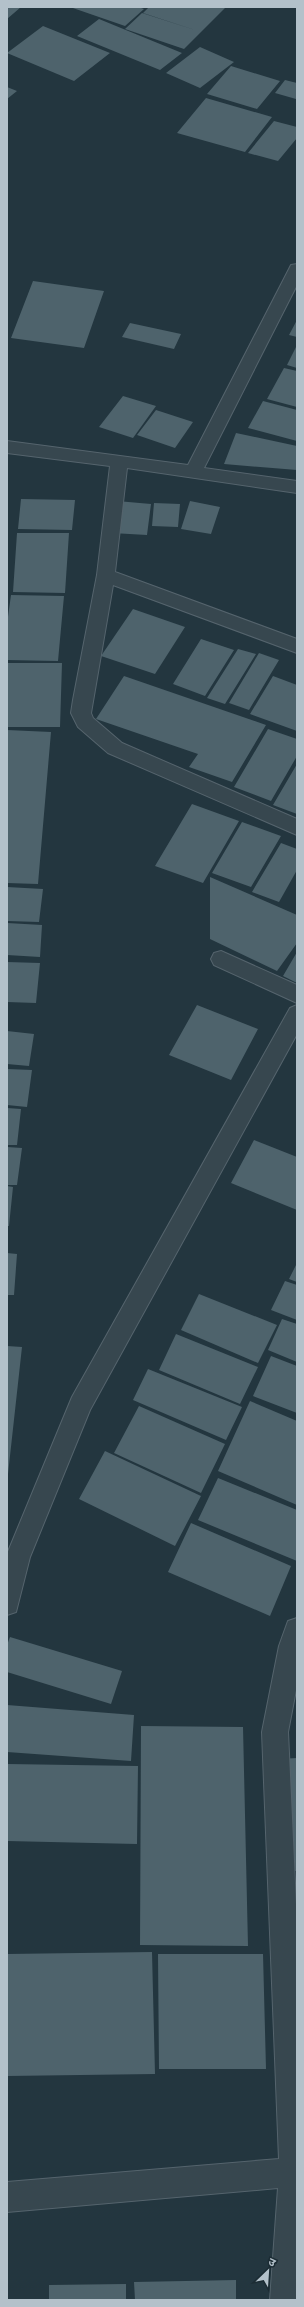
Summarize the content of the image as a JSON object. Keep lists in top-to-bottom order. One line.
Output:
{"north":"top right"}
